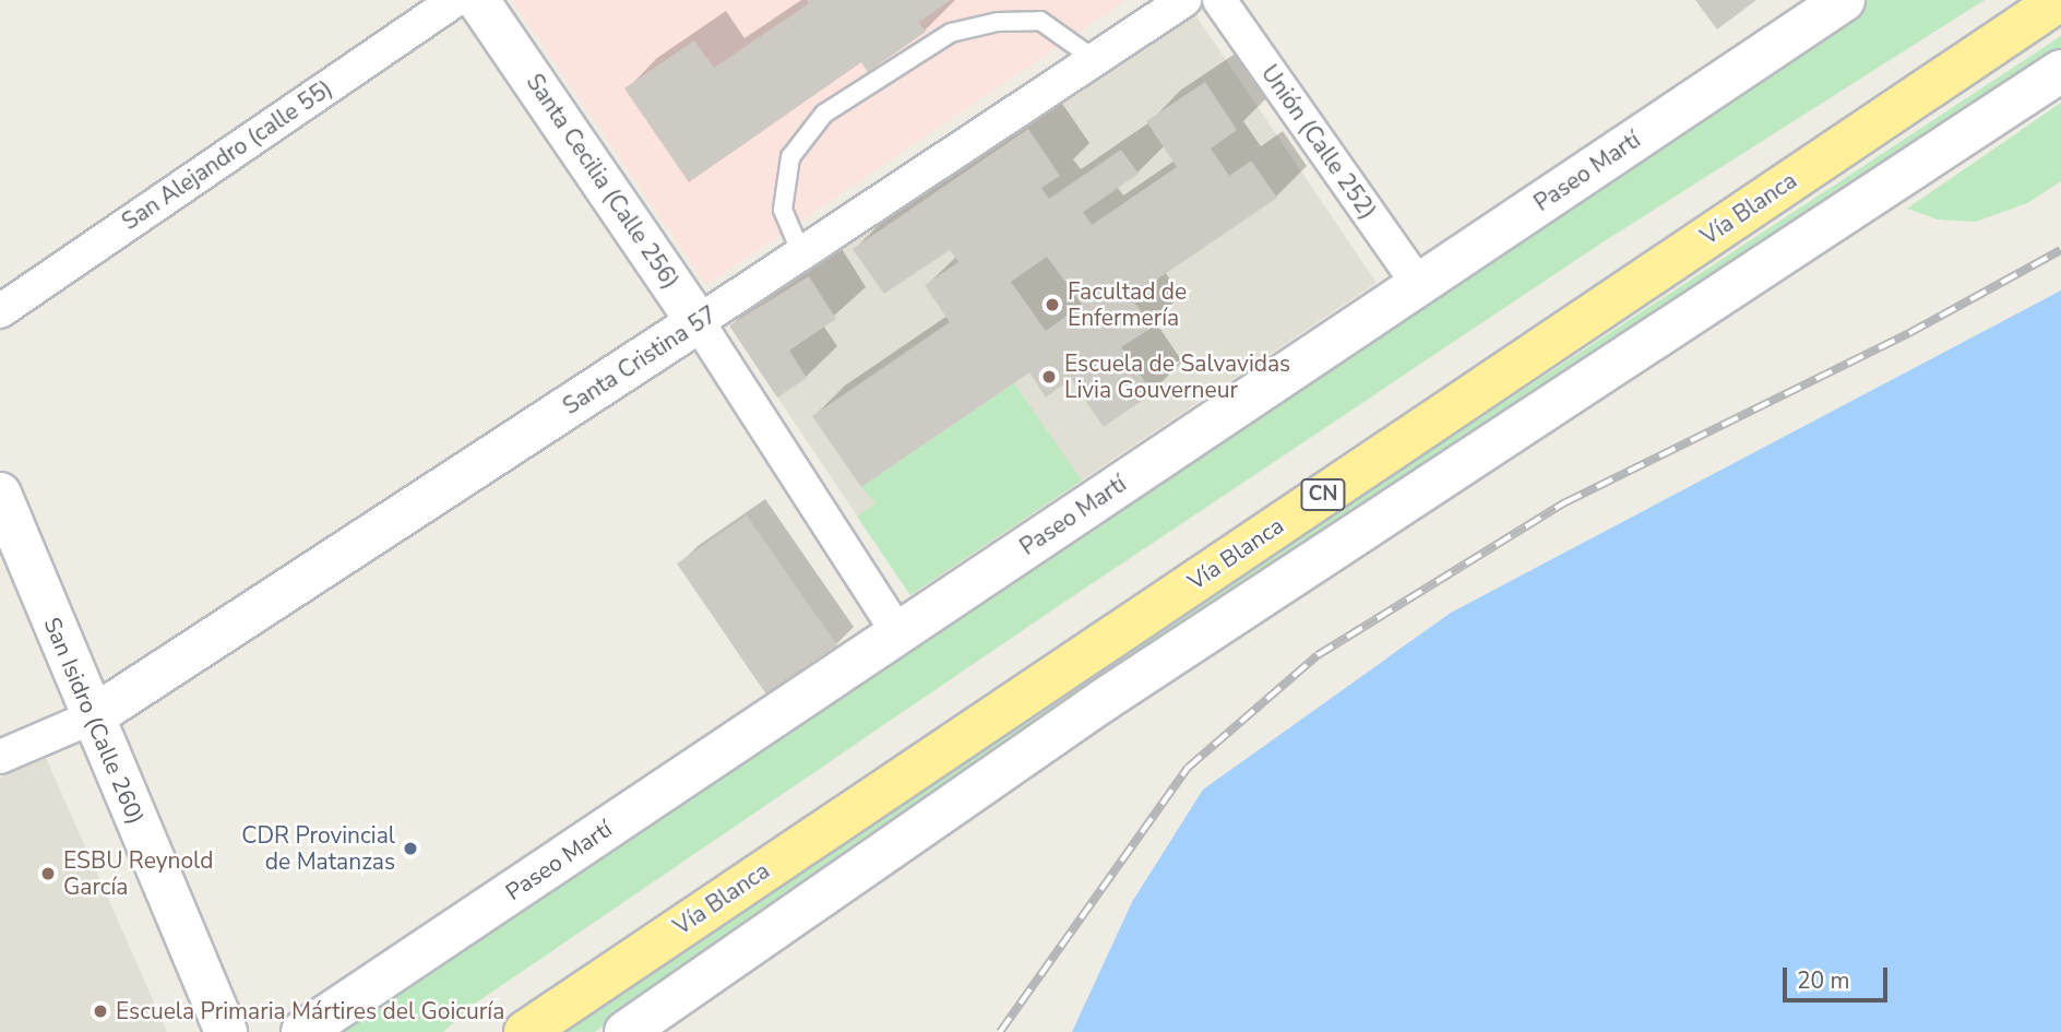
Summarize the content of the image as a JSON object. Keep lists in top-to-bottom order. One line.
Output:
{"streets":{"highway":["Vía Blanca","CN"],"main road":["Paseo Martí","Santa Cecilia (Calle 256)","Santa Cristina 57","San Isidro (Calle 260)"],"street":["Unión (Calle 252)","San Alejandro (calle 55)"]},"crossings":[["Unión (Calle 252)","Paseo Martí"],["Paseo Martí","Santa Cecilia (Calle 256)"],["Santa Cecilia (Calle 256)","Santa Cristina 57"],["Santa Cristina 57","San Isidro (Calle 260)"]],"places":["Facultad de Enfermería","Escuela de Salvavidas Livia Gouverneur","CDR Provincial de Matanzas","ESBU Reynold García","Escuela Primaria Mártires del Goicuría"],"scale_bar":"20 m"}
